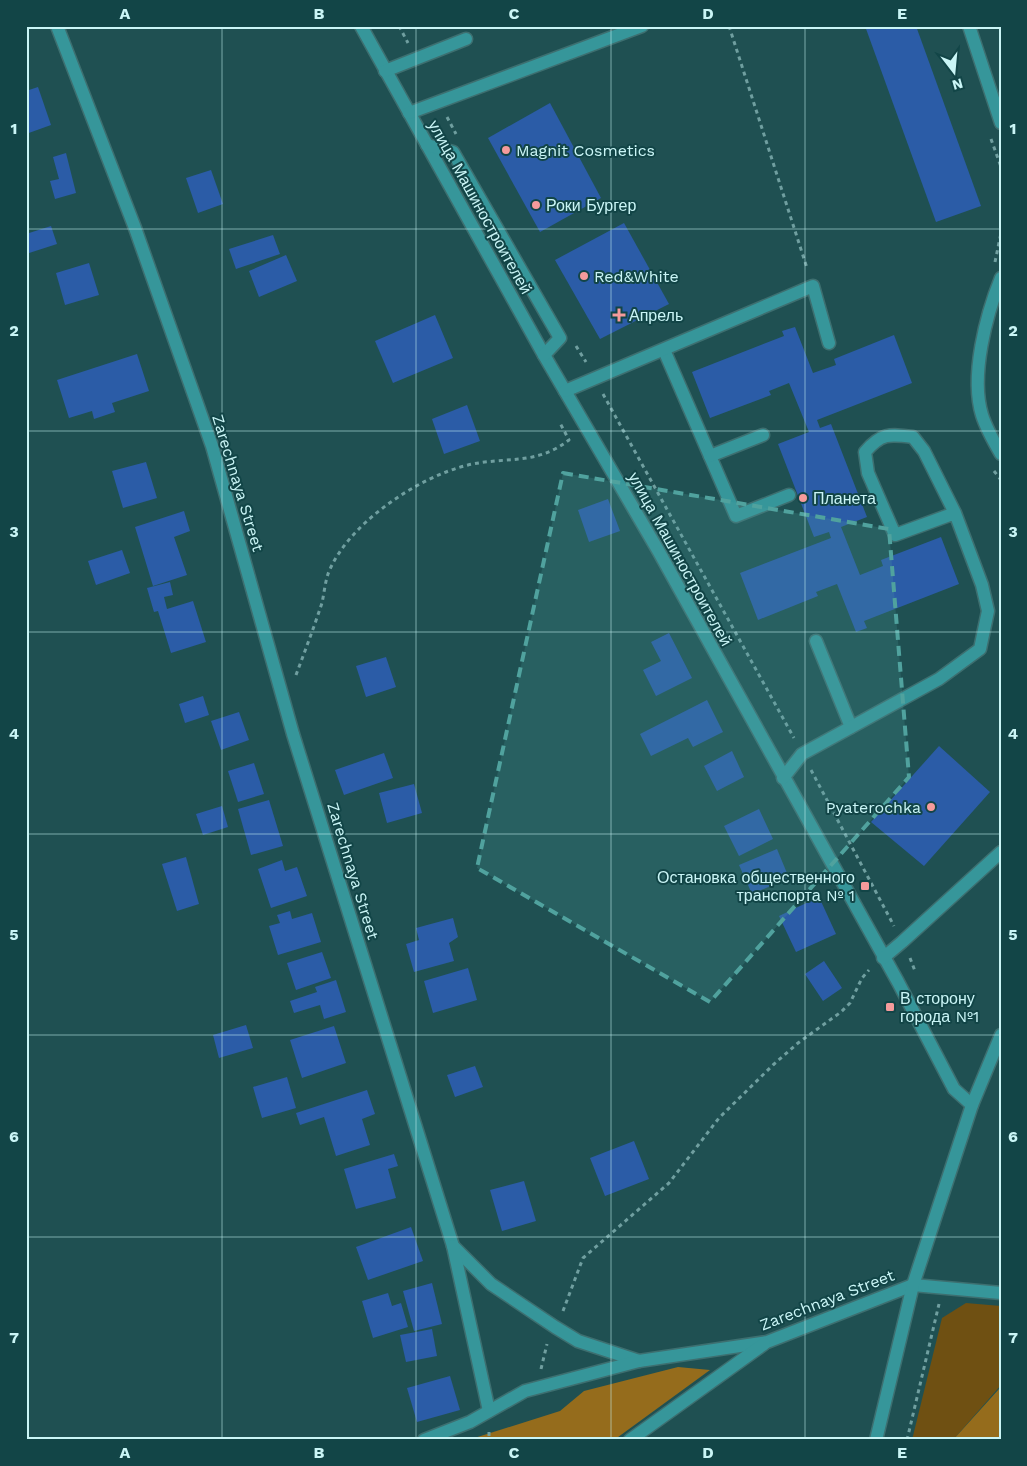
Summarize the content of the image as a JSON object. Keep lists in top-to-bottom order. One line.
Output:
{"streets":{"street":["улица Машиностроителей","Zarechnaya Street"]},"places":{"other":["Magnit Cosmetics","Роки Бургер","Red&White","Планета","Pyaterochka"],"health":["Апрель"],"transit":["Остановка общественного транспорта № 1","В сторону города №1"]},"north":"bottom","grid":{"columns":["A","B","C","D","E"],"rows":["1","2","3","4","5","6","7"]}}
